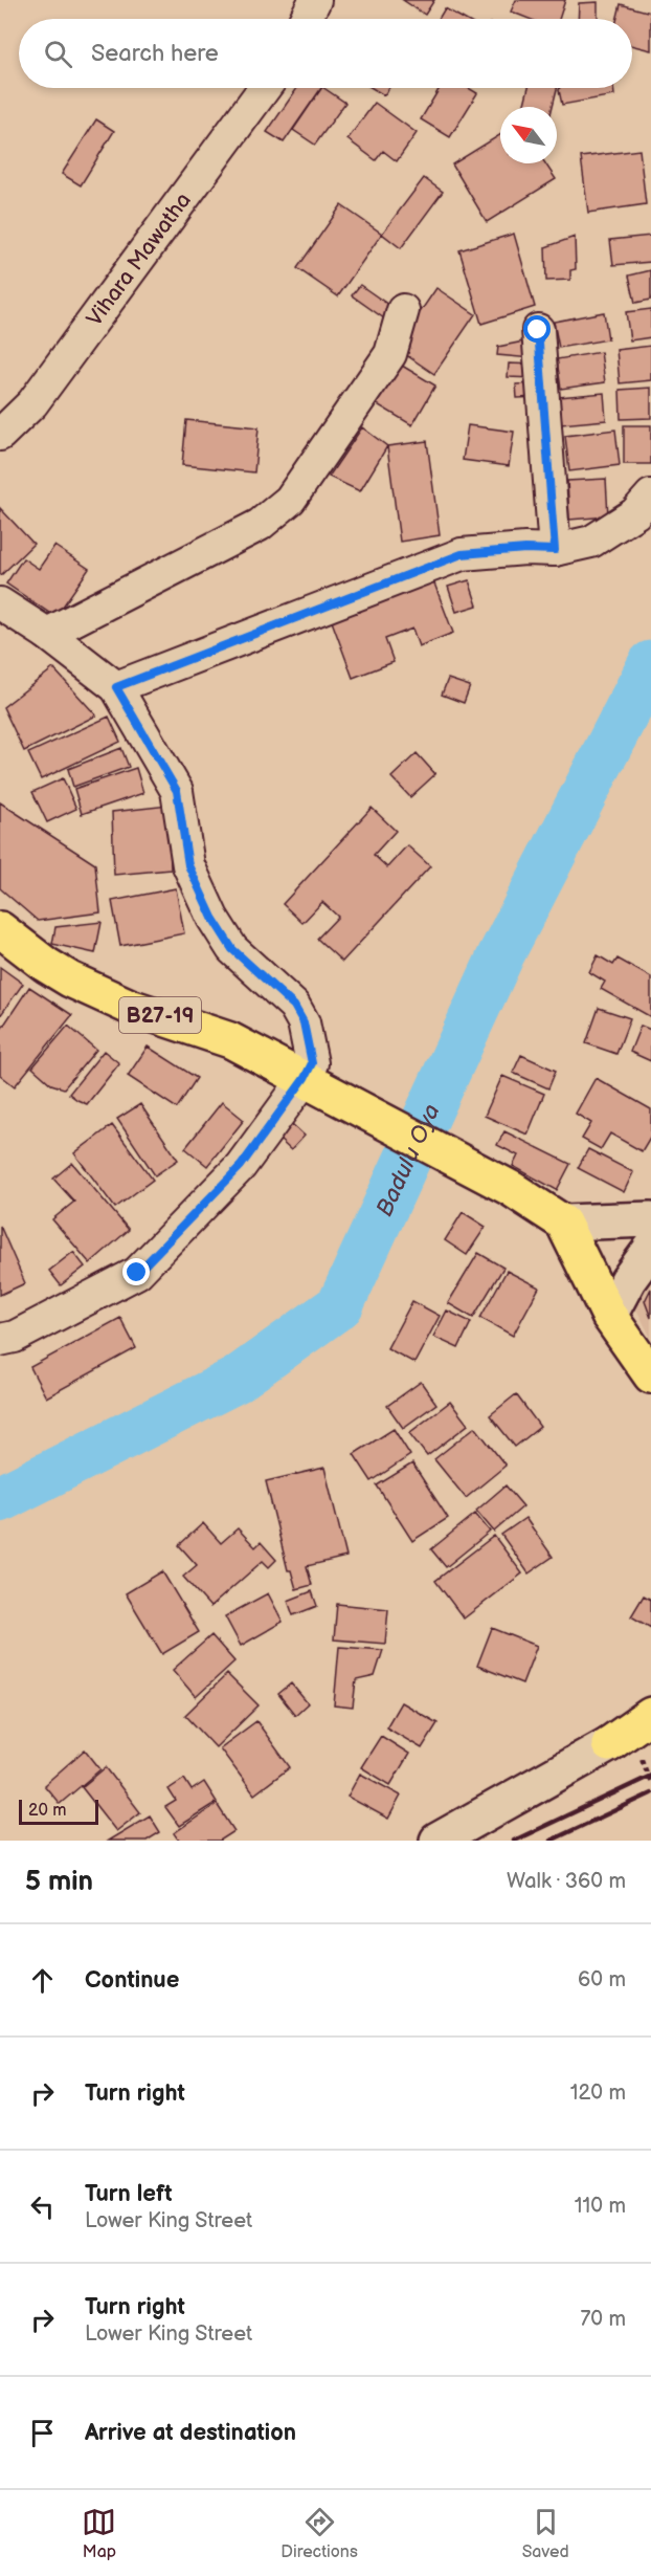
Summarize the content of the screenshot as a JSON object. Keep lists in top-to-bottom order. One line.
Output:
{"streets":{"main road":["B27-19"],"street":["Vihara Mawatha"]},"water":["Badulu Oya"],"scale_bar":"20 m","north":"top left","page":{"search":"Search here","scale":"20 m","heading":["5 min","Walk · 360 m"],"list":[["Continue","60 m"],["Turn right","120 m"],["Turn left","Lower King Street","110 m"],["Turn right","Lower King Street","70 m"],"Arrive at destination"],"nav":["Map","Directions","Saved"]}}
